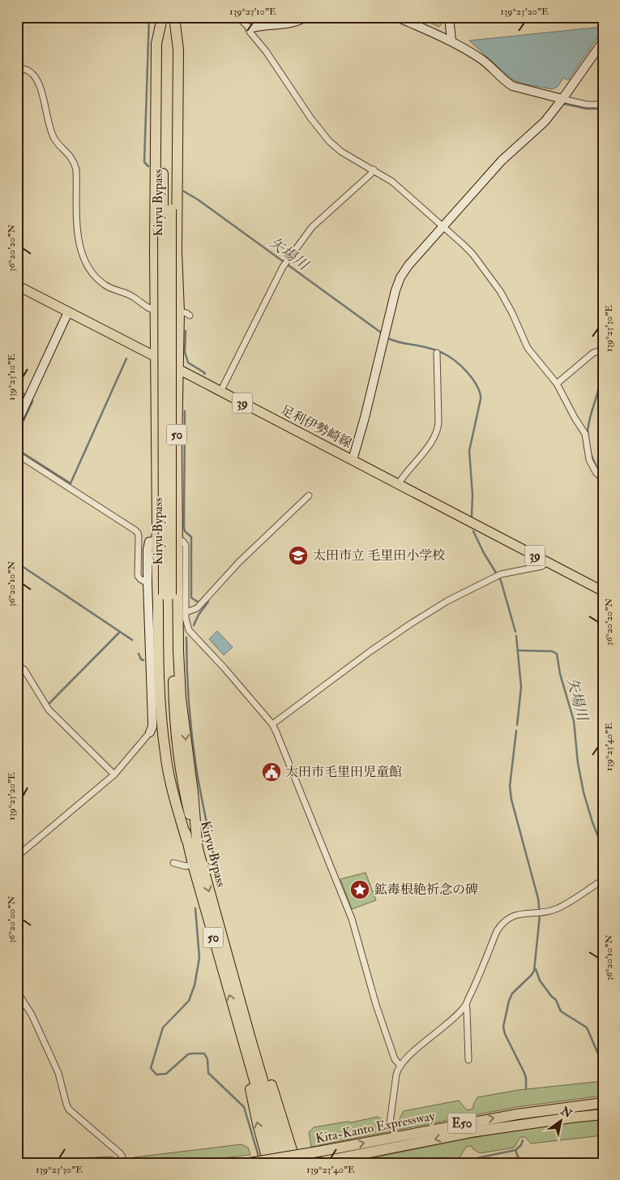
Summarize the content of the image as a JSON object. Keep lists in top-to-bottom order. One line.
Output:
{"streets":{"highway":["Kiryu Bypass","50","E50","Kita-Kanto Expressway"],"main road":["39","足利伊勢崎線"]},"crossings":[["Kiryu Bypass","50"],["足利伊勢崎線","50"]],"water":["矢場川"],"places":{"school or university":["太田市立 毛里田小学校"],"public building":["太田市毛里田児童館"],"place":["鉱毒根絶祈念の碑"]},"north":"top right","coordinates":["139°23'10\"E","139°23'20\"E","36°20'20\"N","139°23'30\"E","36°20'10\"N","139°23'40\"E","36°20'00\"N"]}
